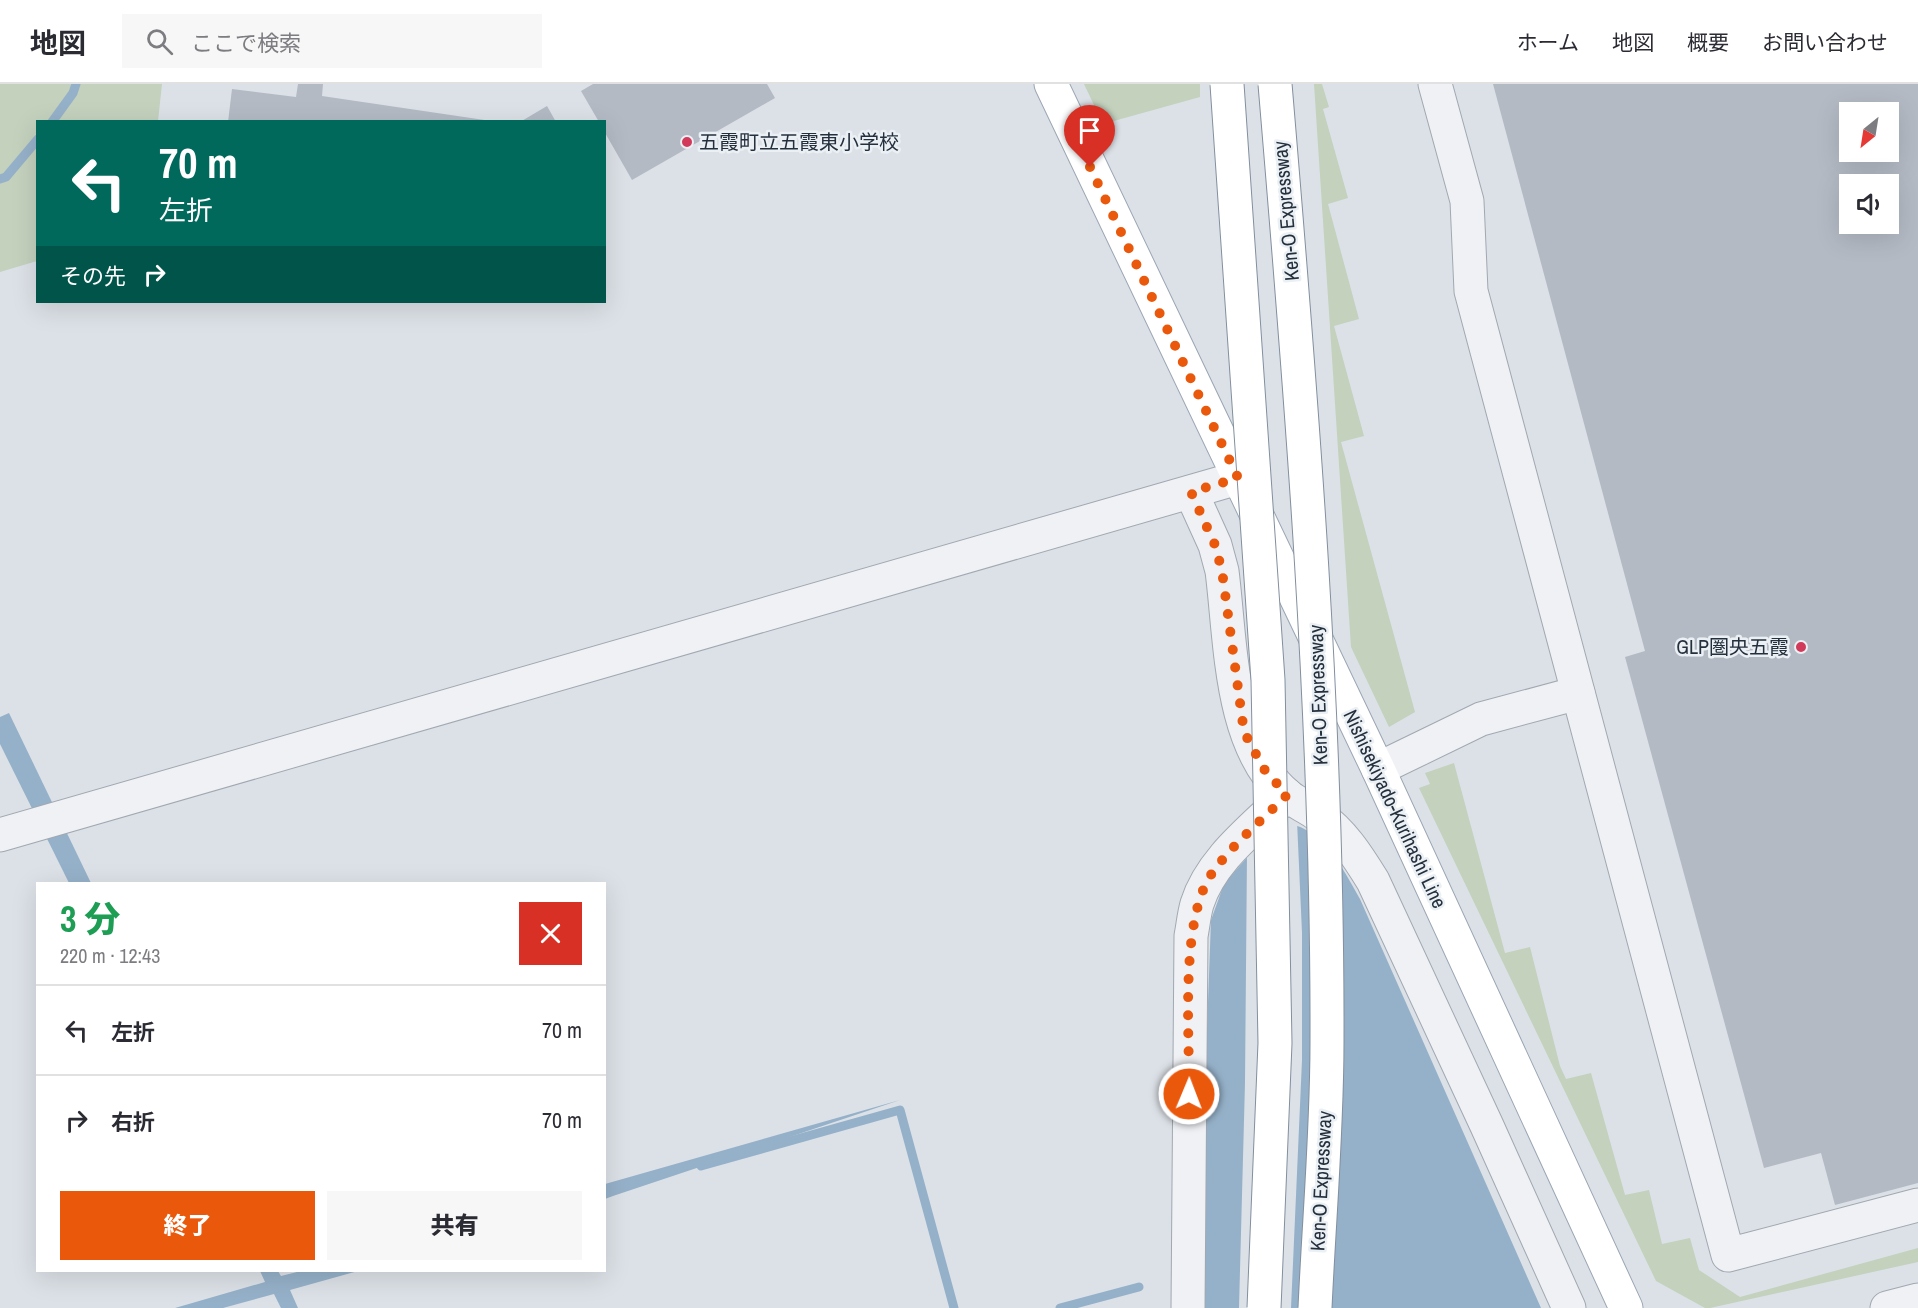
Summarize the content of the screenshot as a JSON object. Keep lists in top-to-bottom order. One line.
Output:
{"streets":{"main road":["Ken-O Expressway","Nishisekiyado-Kurihashi Line"]},"places":["五霞町立五霞東小学校","GLP圏央五霞"],"north":"bottom left","page":{"header":"地図","search":"ここで検索","nav":["ホーム","地図","概要","お問い合わせ"],"turn":["70 m","左折"],"then":"その先","heading":["3 分","220 m · 12:43"],"list":[{"name":"左折","value":"70 m"},{"name":"右折","value":"70 m"}],"buttons":["終了","共有"]}}
